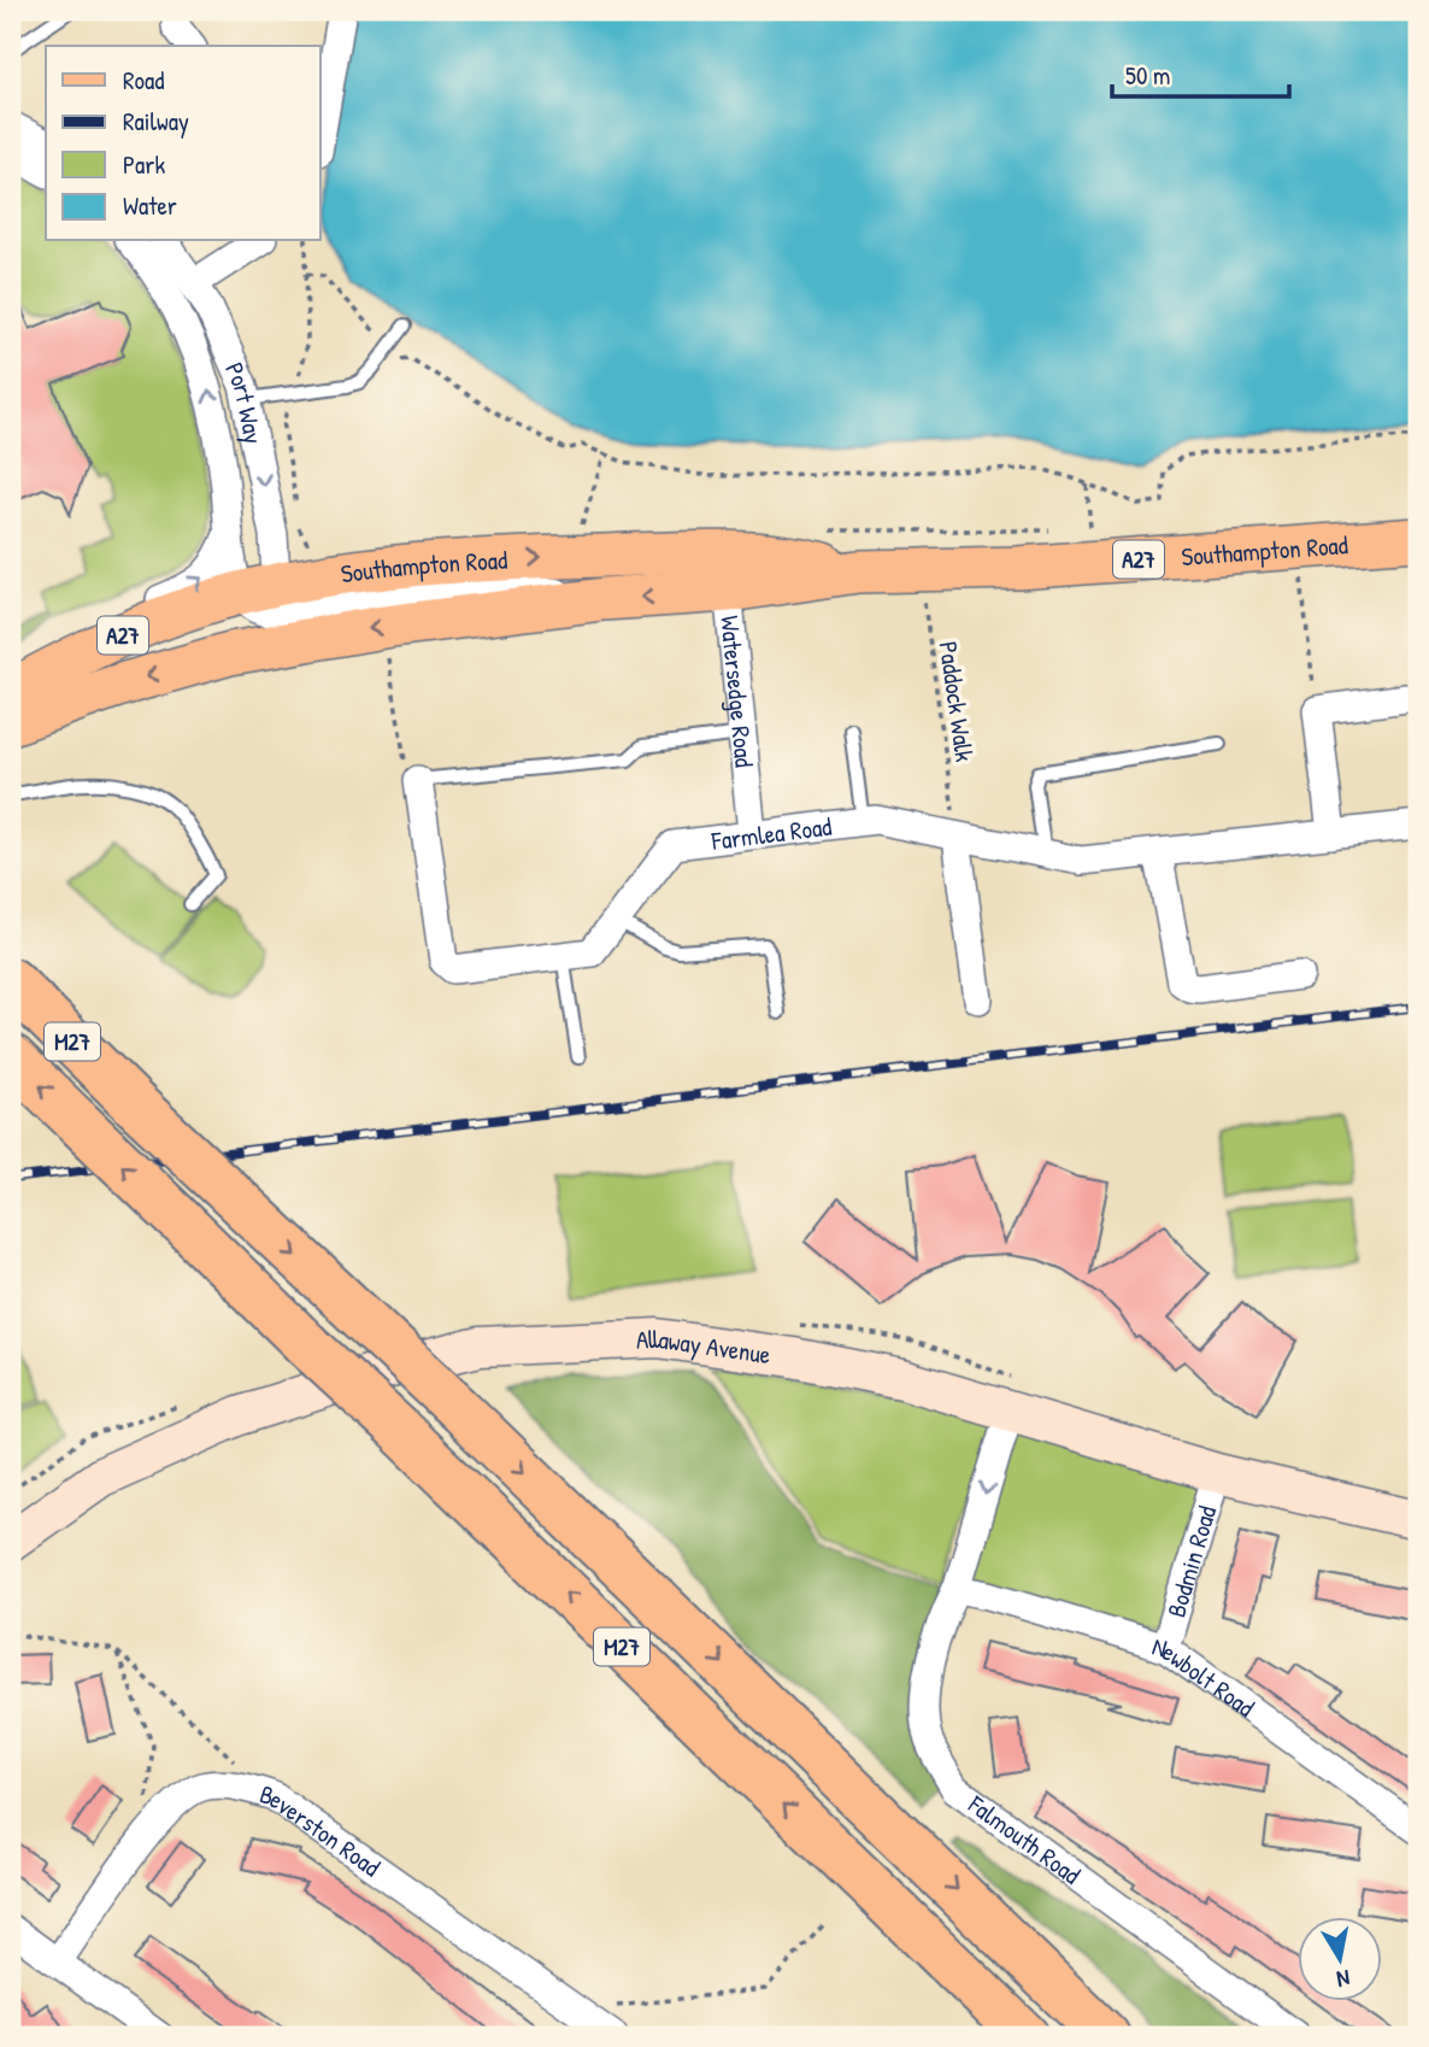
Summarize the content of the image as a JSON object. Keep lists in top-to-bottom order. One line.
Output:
{"streets":{"highway":["M27"],"main road":["Southampton Road","A27"],"street":["Port Way","Watersedge Road","Farmlea Road","Allaway Avenue","Bodmin Road","Newbolt Road","Beverston Road","Falmouth Road"],"path":["Paddock Walk"]},"crossings":[["Port Way","Southampton Road"],["Southampton Road","Watersedge Road"],["Southampton Road","Paddock Walk"],["Watersedge Road","Farmlea Road"],["Paddock Walk","Farmlea Road"],["Allaway Avenue","Bodmin Road"],["Allaway Avenue","Falmouth Road"],["Bodmin Road","Newbolt Road"],["Newbolt Road","Falmouth Road"]],"legend":["Road","Railway","Park","Water"],"scale_bar":"50 m","north":"bottom"}
